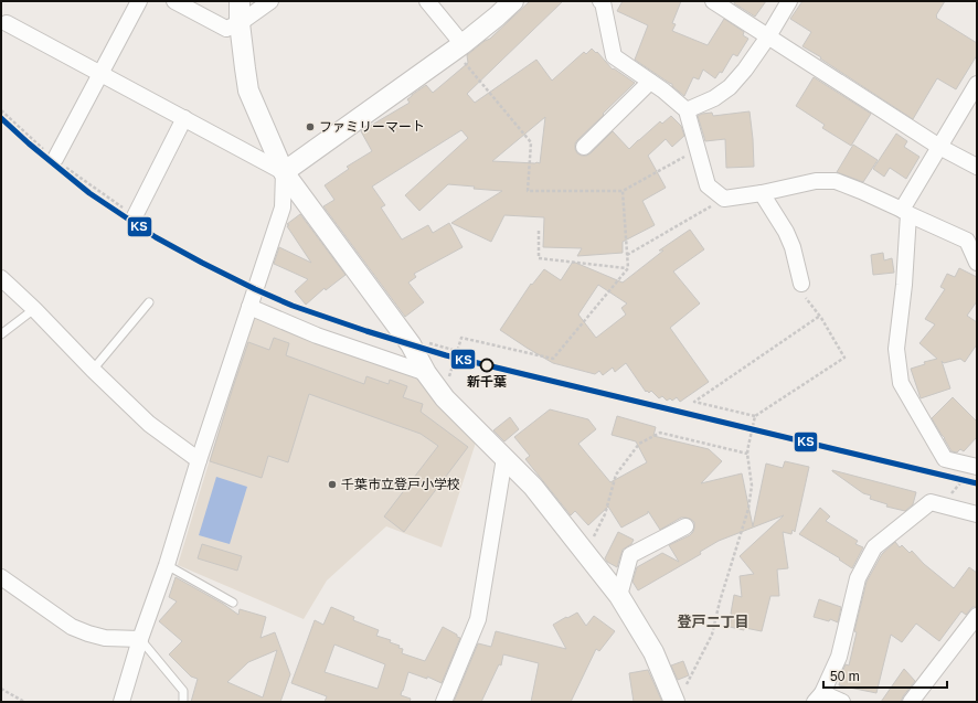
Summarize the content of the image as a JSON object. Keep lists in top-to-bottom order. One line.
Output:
{"districts":["登戸二丁目"],"places":["ファミリーマート","新千葉","千葉市立登戸小学校"],"lines":["transit line KS"],"scale_bar":"50 m"}
